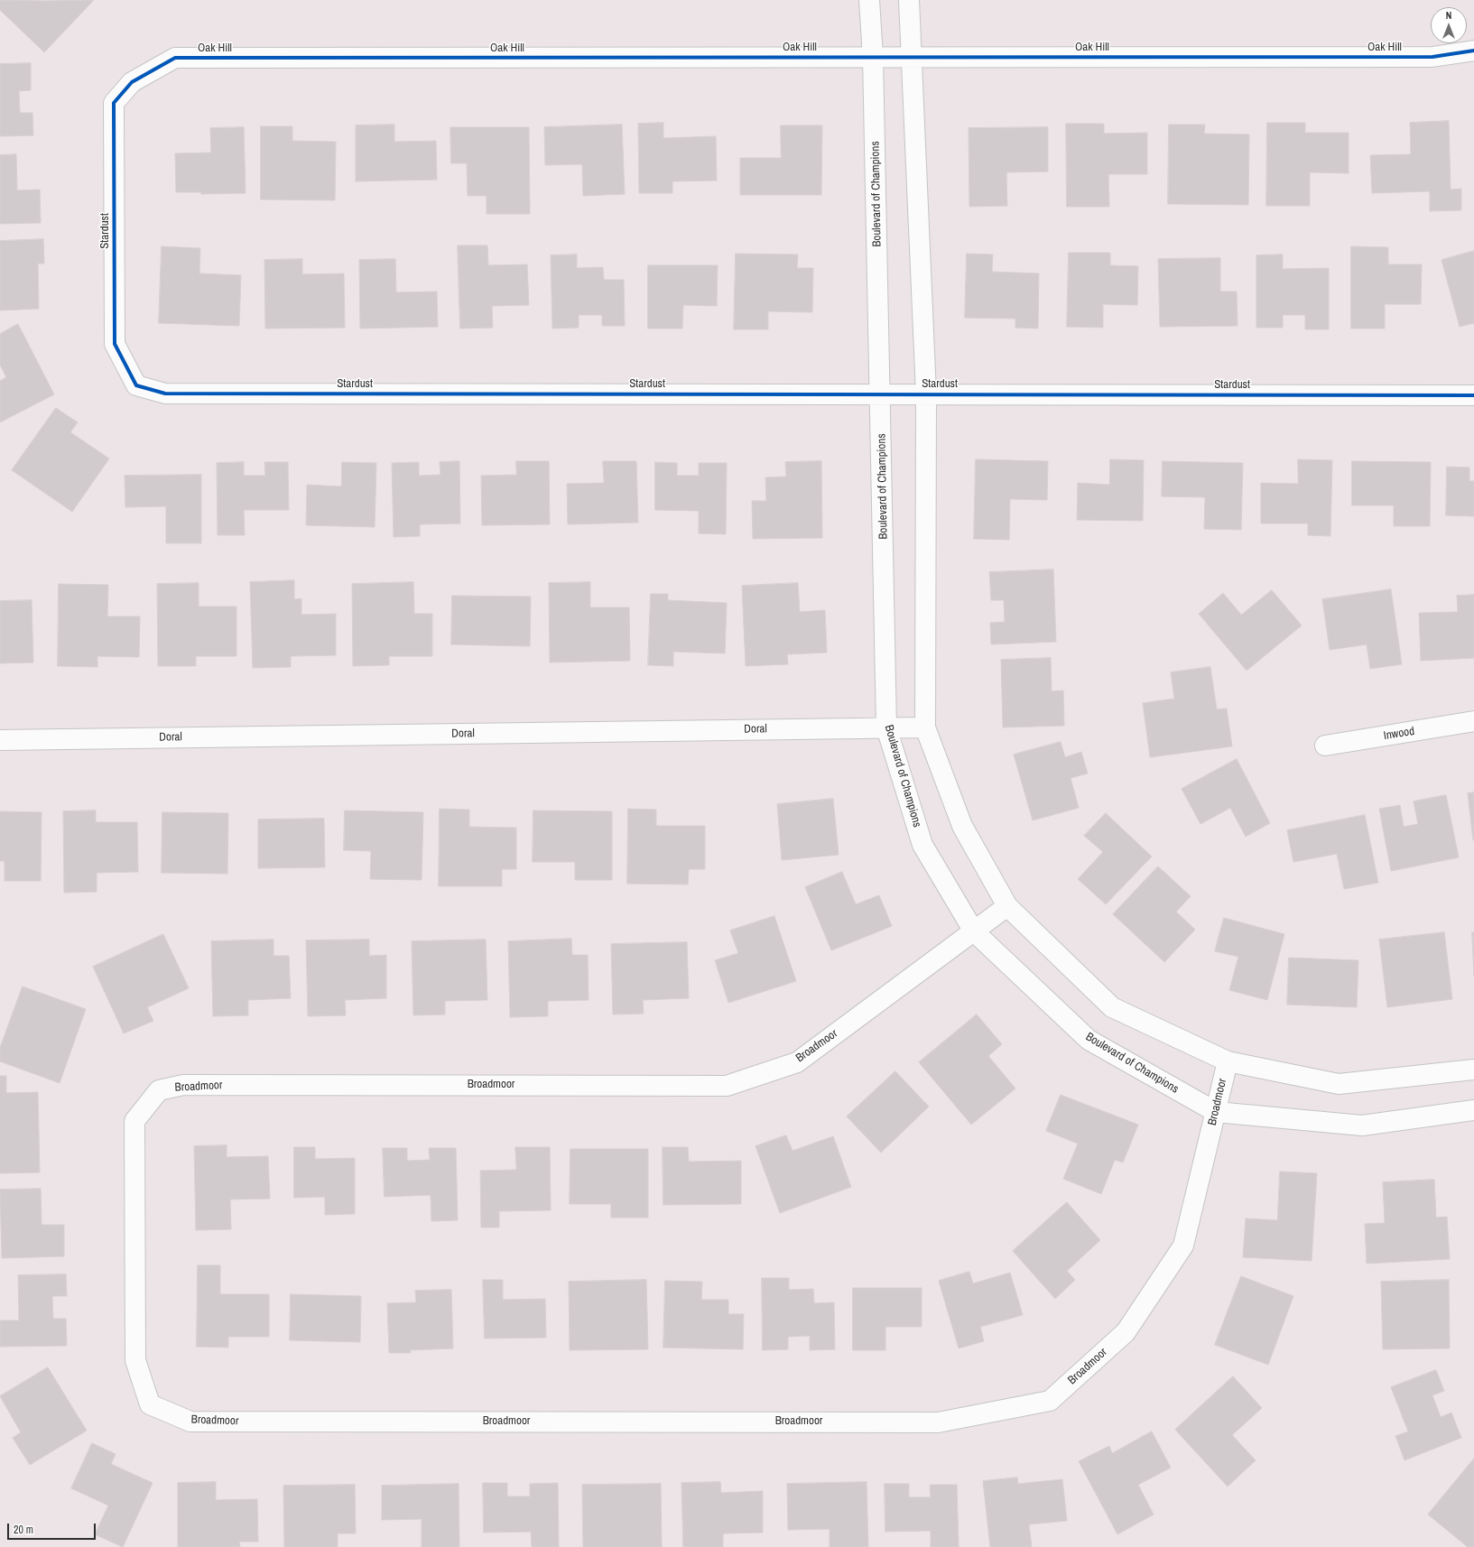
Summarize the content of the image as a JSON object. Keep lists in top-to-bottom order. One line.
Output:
{"streets":{"street":["Oak Hill","Boulevard of Champions","Stardust","Doral","Inwood","Broadmoor"]},"crossings":[["Oak Hill","Boulevard of Champions"],["Oak Hill","Stardust"],["Boulevard of Champions","Stardust"],["Boulevard of Champions","Doral"],["Boulevard of Champions","Broadmoor"]],"scale_bar":"20 m","north":"top"}
